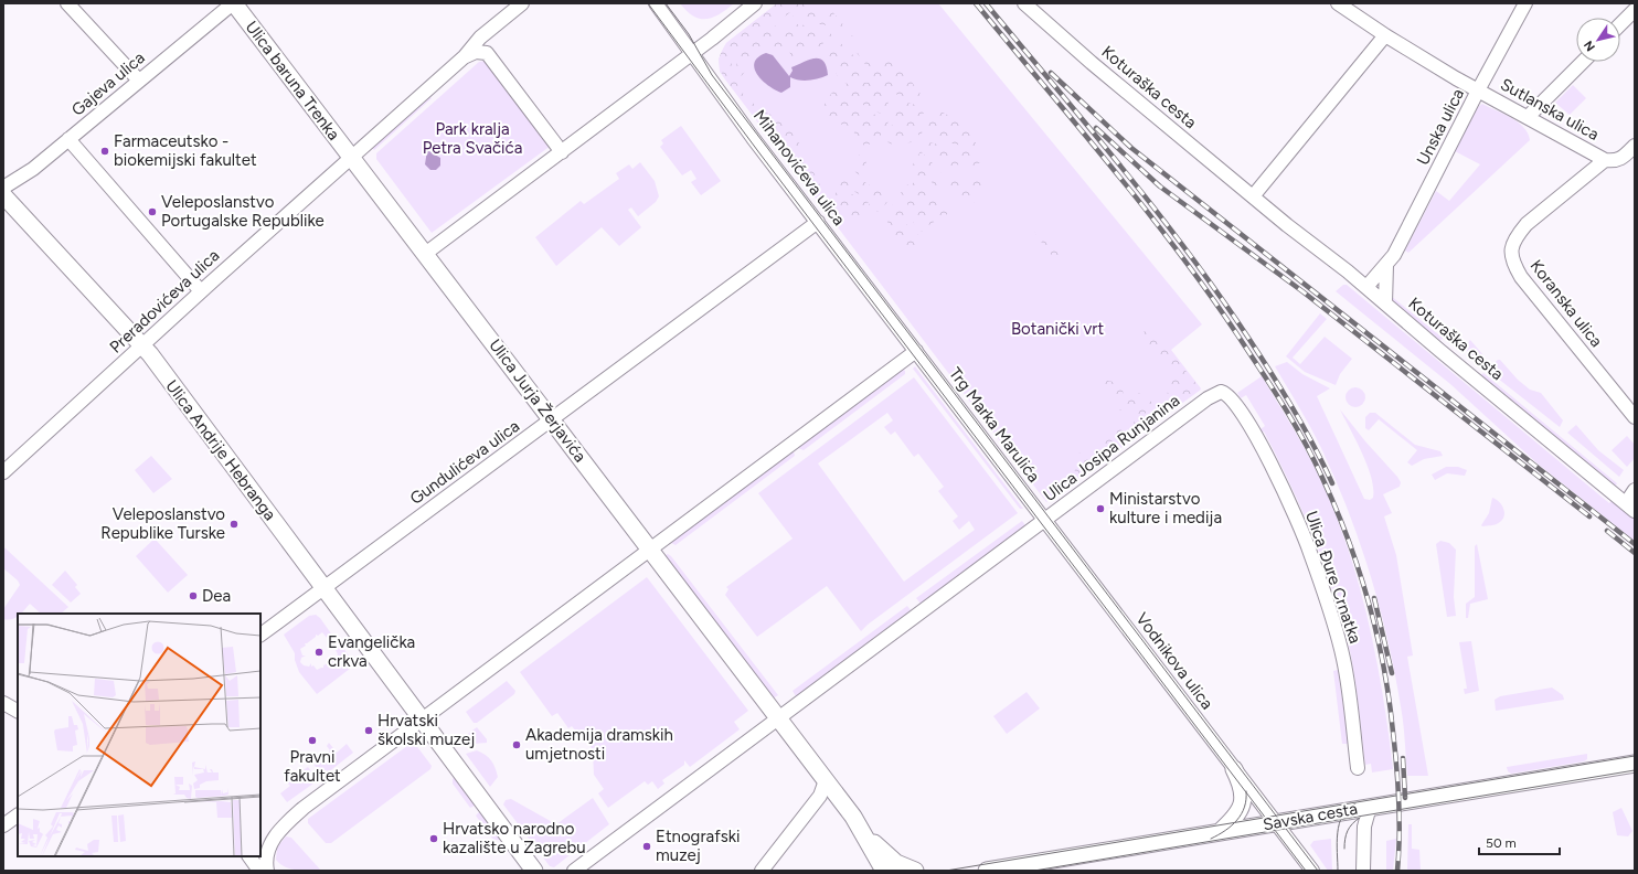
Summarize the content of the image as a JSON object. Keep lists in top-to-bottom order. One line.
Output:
{"streets":{"main road":["Ulica baruna Trenka","Ulica Jurja Žerjavića","Ulica Andrije Hebranga","Savska cesta"],"street":["Gajeva ulica","Koturaška cesta","Sutlanska ulica","Unska ulica","Mihanovićeva ulica","Preradovićeva ulica","Koranska ulica","Trg Marka Marulića","Ulica Josipa Runjanina","Gundulićeva ulica","Ulica Đure Crnatka","Vodnikova ulica"]},"crossings":[["Ulica baruna Trenka","Gajeva ulica"],["Ulica baruna Trenka","Preradovićeva ulica"],["Ulica baruna Trenka","Ulica Jurja Žerjavića"],["Koturaška cesta","Unska ulica"],["Sutlanska ulica","Unska ulica"],["Sutlanska ulica","Koranska ulica"],["Mihanovićeva ulica","Trg Marka Marulića"],["Mihanovićeva ulica","Gundulićeva ulica"],["Preradovićeva ulica","Ulica Andrije Hebranga"],["Ulica Jurja Žerjavića","Gundulićeva ulica"],["Trg Marka Marulića","Ulica Josipa Runjanina"],["Trg Marka Marulića","Vodnikova ulica"],["Ulica Josipa Runjanina","Ulica Đure Crnatka"],["Ulica Josipa Runjanina","Vodnikova ulica"],["Ulica Andrije Hebranga","Gundulićeva ulica"],["Vodnikova ulica","Savska cesta"]],"parks":["Park kralja Petra Svačića","Botanički vrt"],"places":["Farmaceutsko - biokemijski fakultet","Veleposlanstvo Portugalske Republike","Ministarstvo kulture i medija","Veleposlanstvo Republike Turske","Dea","Evangelička crkva","Hrvatski školski muzej","Pravni fakultet","Akademija dramskih umjetnosti","Hrvatsko narodno kazalište u Zagrebu","Etnografski muzej"],"scale_bar":"50 m","north":"bottom left"}
